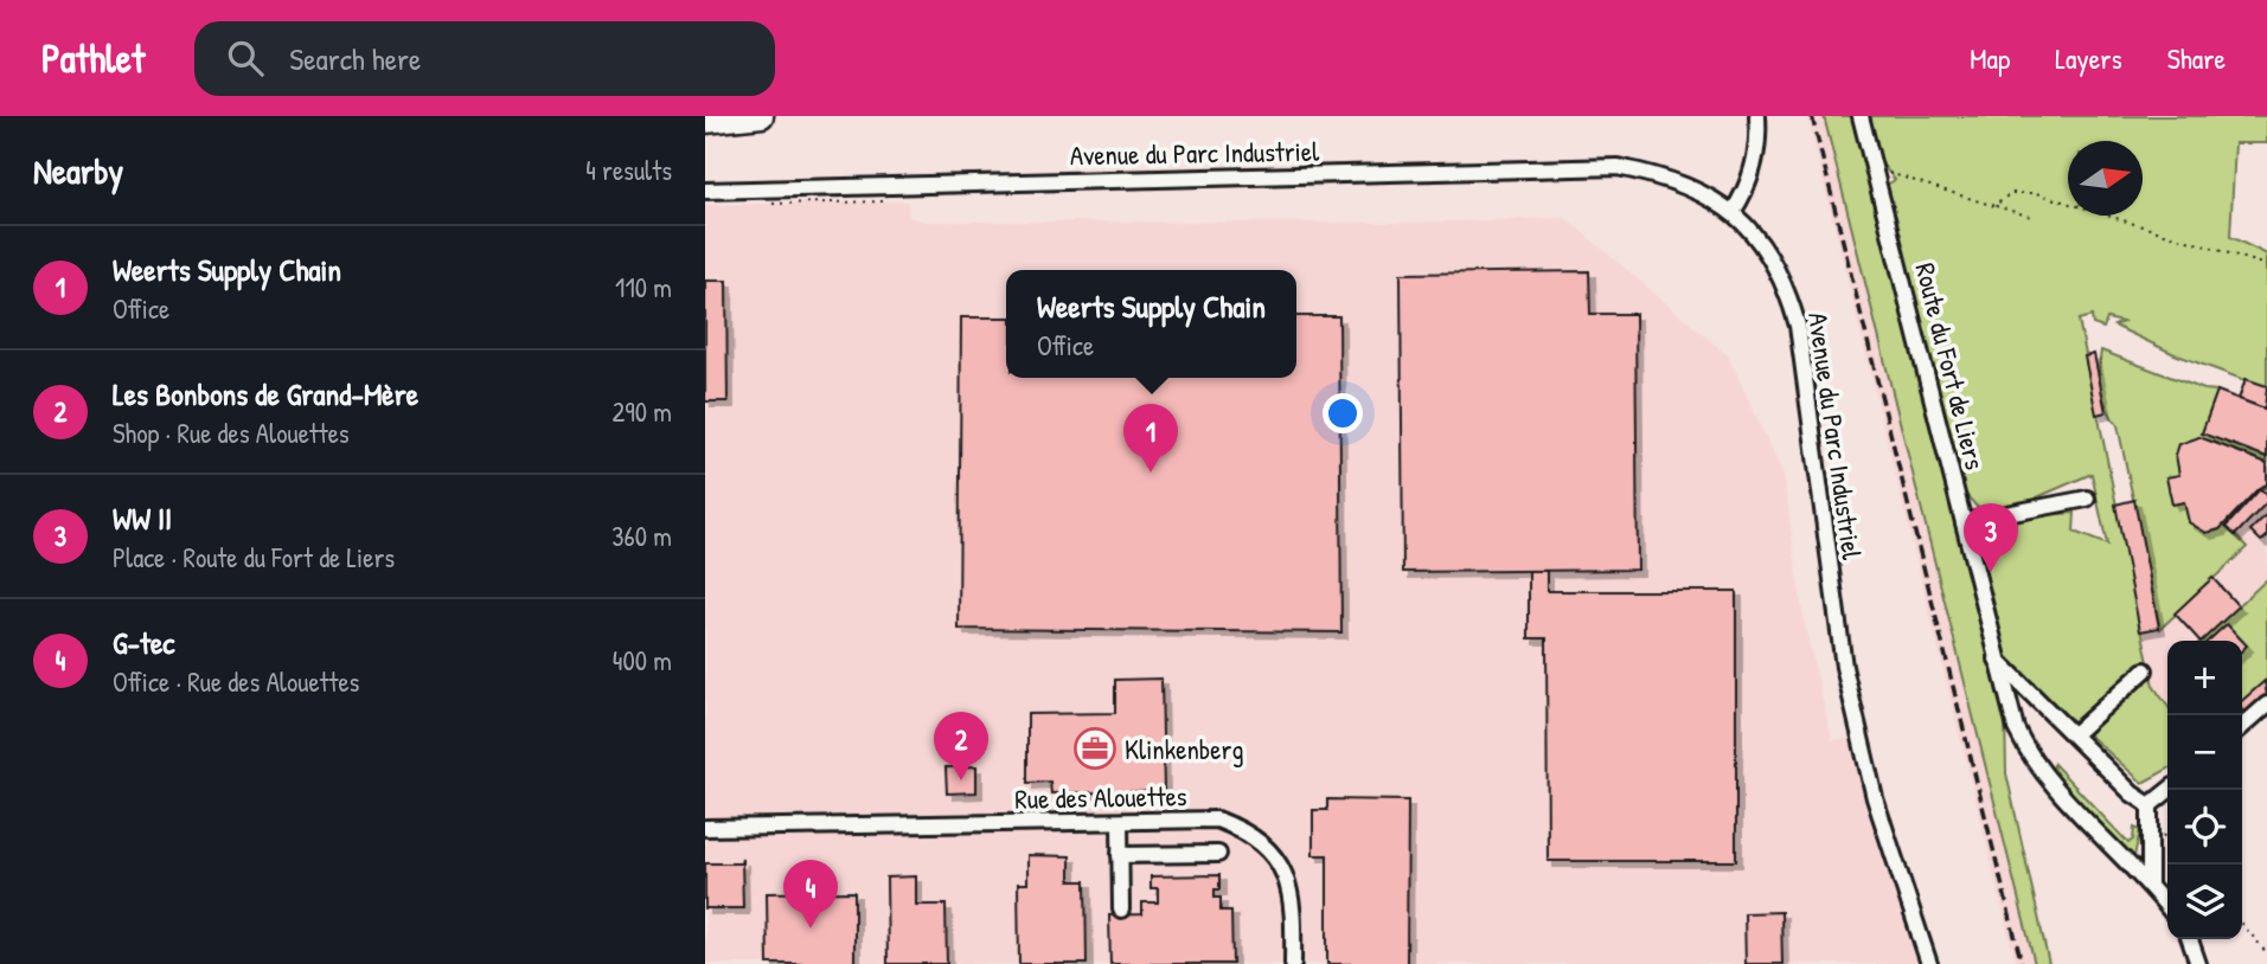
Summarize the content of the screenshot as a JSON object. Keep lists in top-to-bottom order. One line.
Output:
{"streets":{"street":["Avenue du Parc Industriel","Route du Fort de Liers","Rue des Alouettes"]},"places":{"office":["Klinkenberg"]},"north":"right","page":{"header":"Pathlet","search":"Search here","nav":["Map","Layers","Share"],"heading":["Nearby","4 results"],"list":[{"mark":"1","name":"Weerts Supply Chain","note":"Office","value":"110 m"},{"mark":"2","name":"Les Bonbons de Grand-Mère","note":"Shop · Rue des Alouettes","value":"290 m"},{"mark":"3","name":"WW II","note":"Place · Route du Fort de Liers","value":"360 m"},{"mark":"4","name":"G-tec","note":"Office · Rue des Alouettes","value":"400 m"}],"popup":["Weerts Supply Chain","Office"],"pins":["1","3","2","4"],"map_buttons":["+","−"]}}
